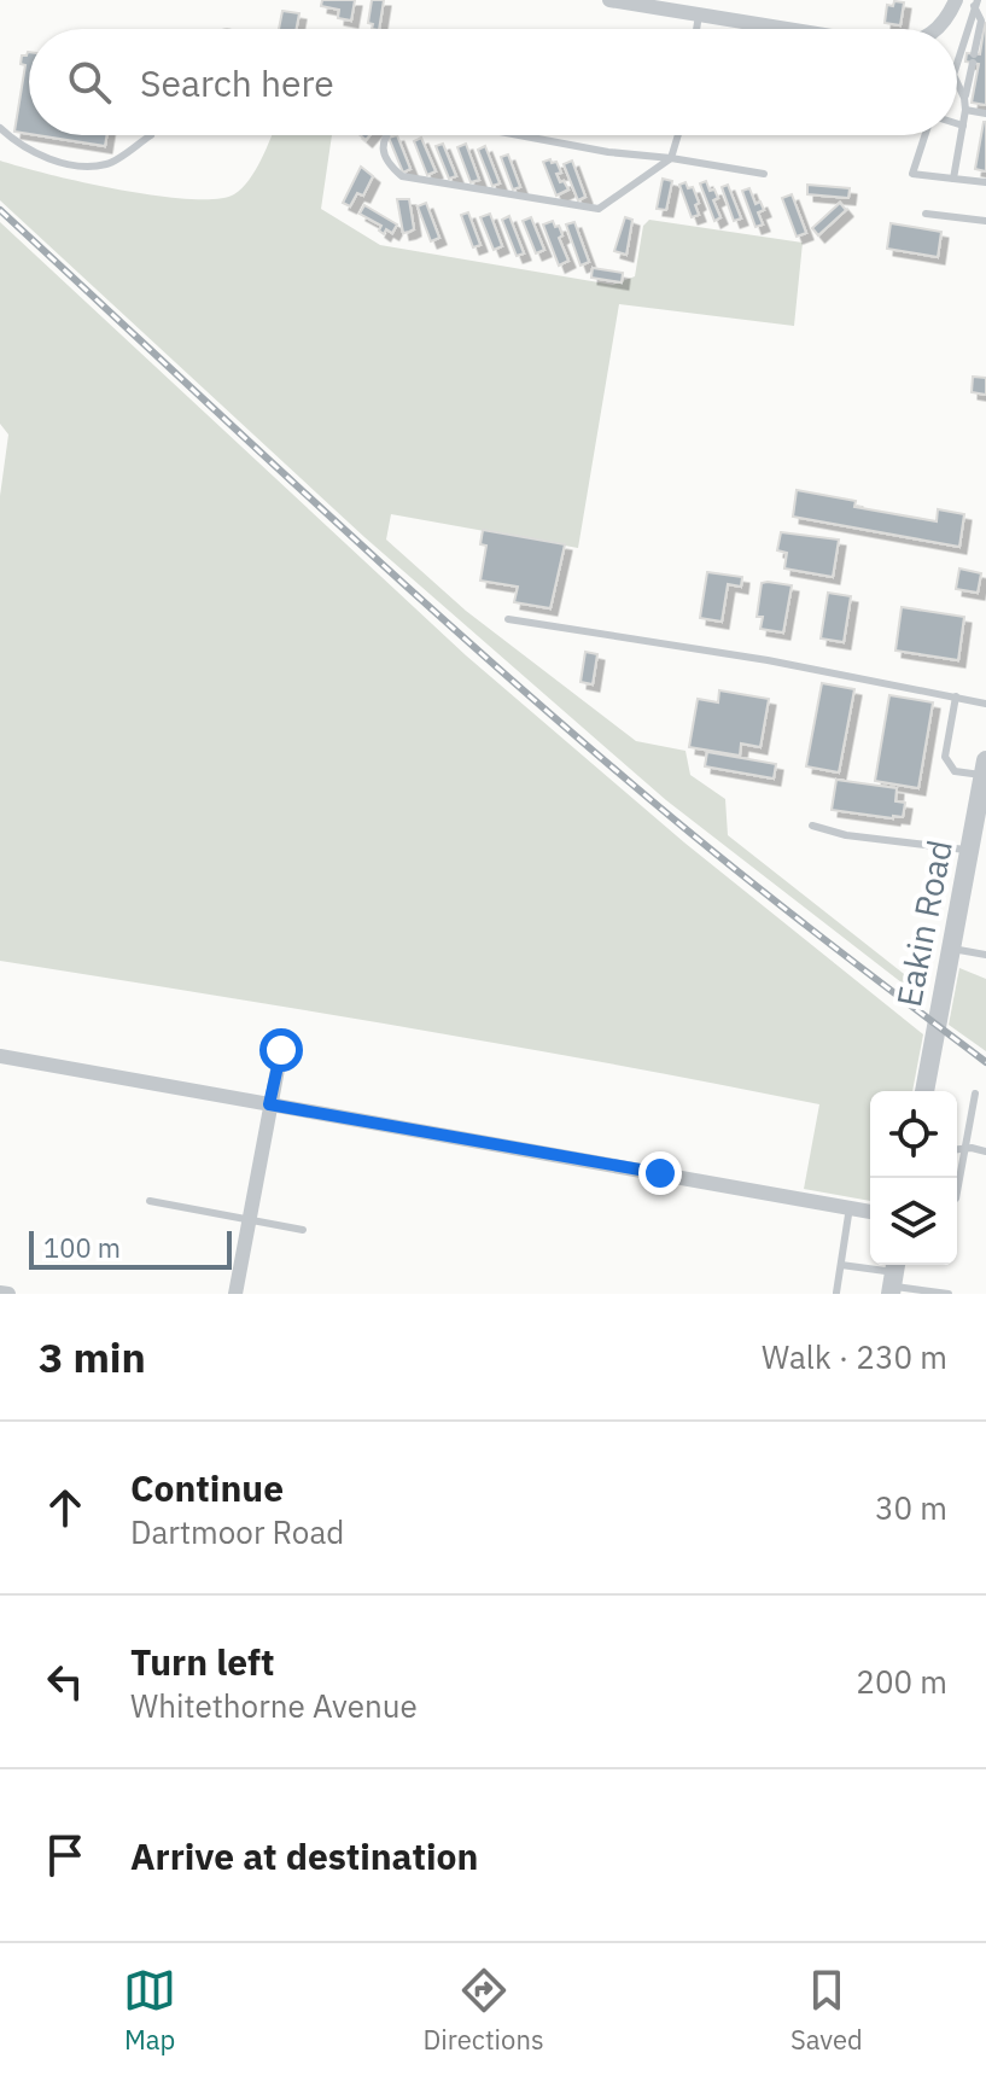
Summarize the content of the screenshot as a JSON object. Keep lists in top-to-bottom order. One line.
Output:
{"streets":{"street":["Eakin Road"]},"scale_bar":"100 m","page":{"search":"Search here","scale":"100 m","heading":["3 min","Walk · 230 m"],"list":[["Continue","Dartmoor Road","30 m"],["Turn left","Whitethorne Avenue","200 m"],"Arrive at destination"],"nav":["Map","Directions","Saved"]}}
